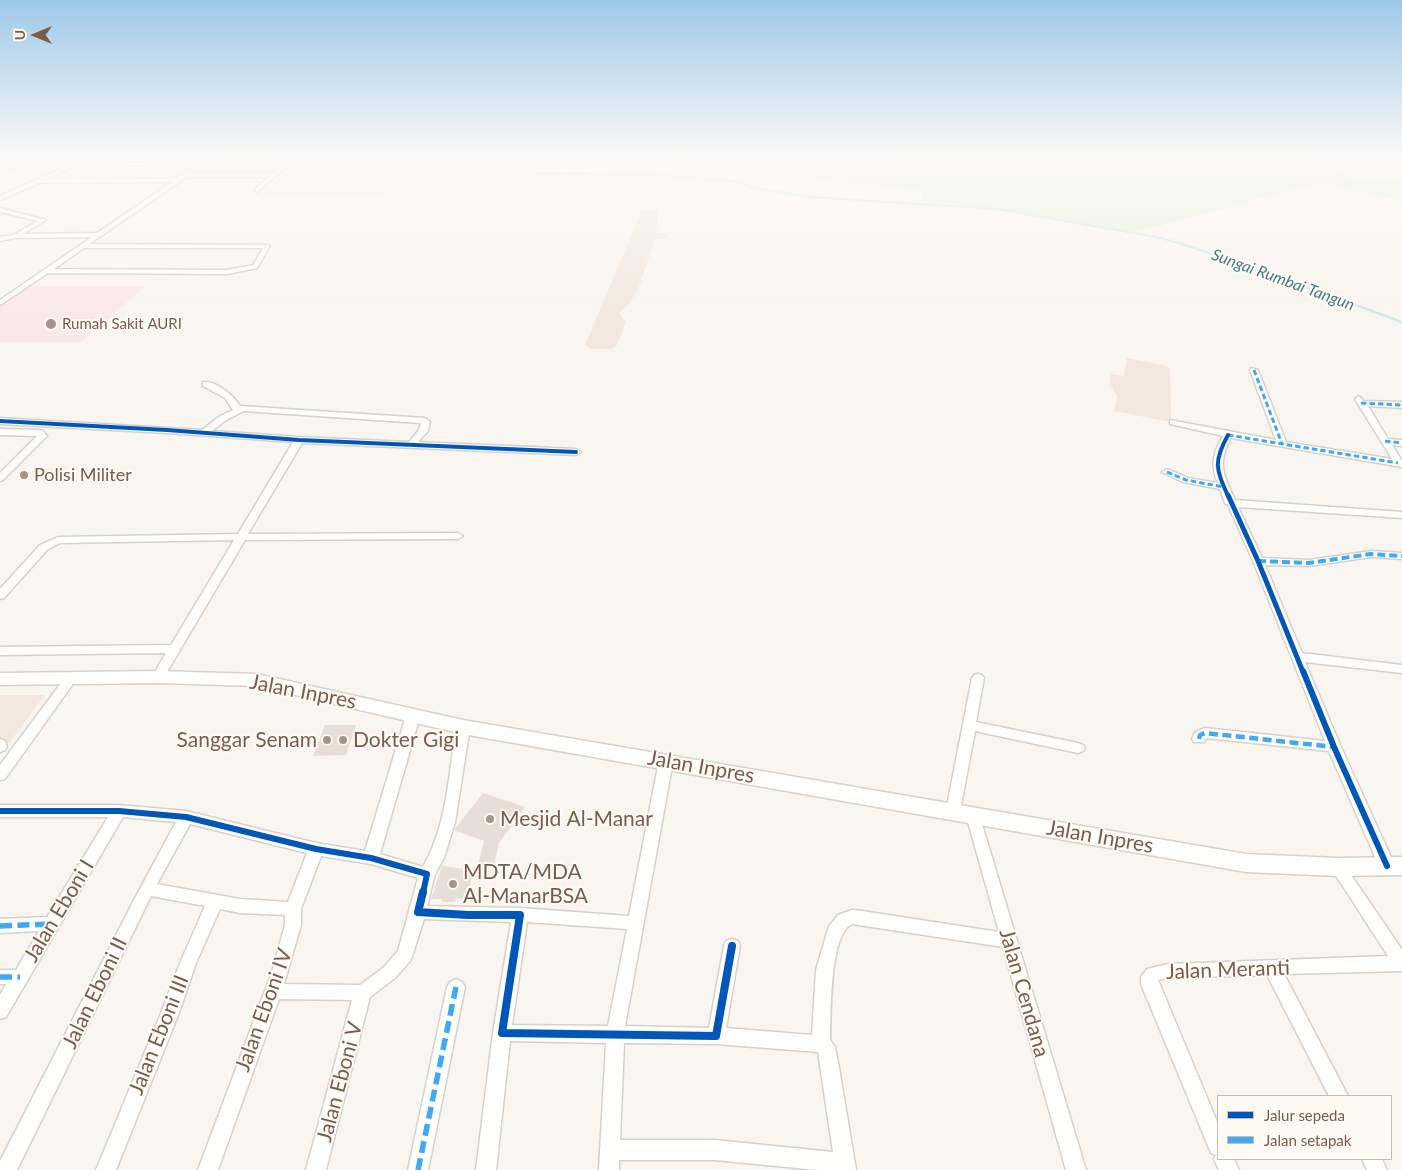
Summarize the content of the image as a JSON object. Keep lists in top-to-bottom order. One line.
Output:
{"streets":{"main road":["Jalan Inpres"],"street":["Jalan Eboni I","Jalan Meranti","Jalan Eboni II","Jalan Cendana","Jalan Eboni IV","Jalan Eboni III","Jalan Eboni V"]},"crossings":[["Jalan Inpres","Jalan Cendana"]],"water":["Sungai Rumbai Tangun"],"places":["Rumah Sakit AURI","Polisi Militer","Sanggar Senam","Dokter Gigi","Mesjid Al-Manar","MDTA/MDA Al-ManarBSA"],"legend":["Jalur sepeda","Jalan setapak"],"north":"left"}
